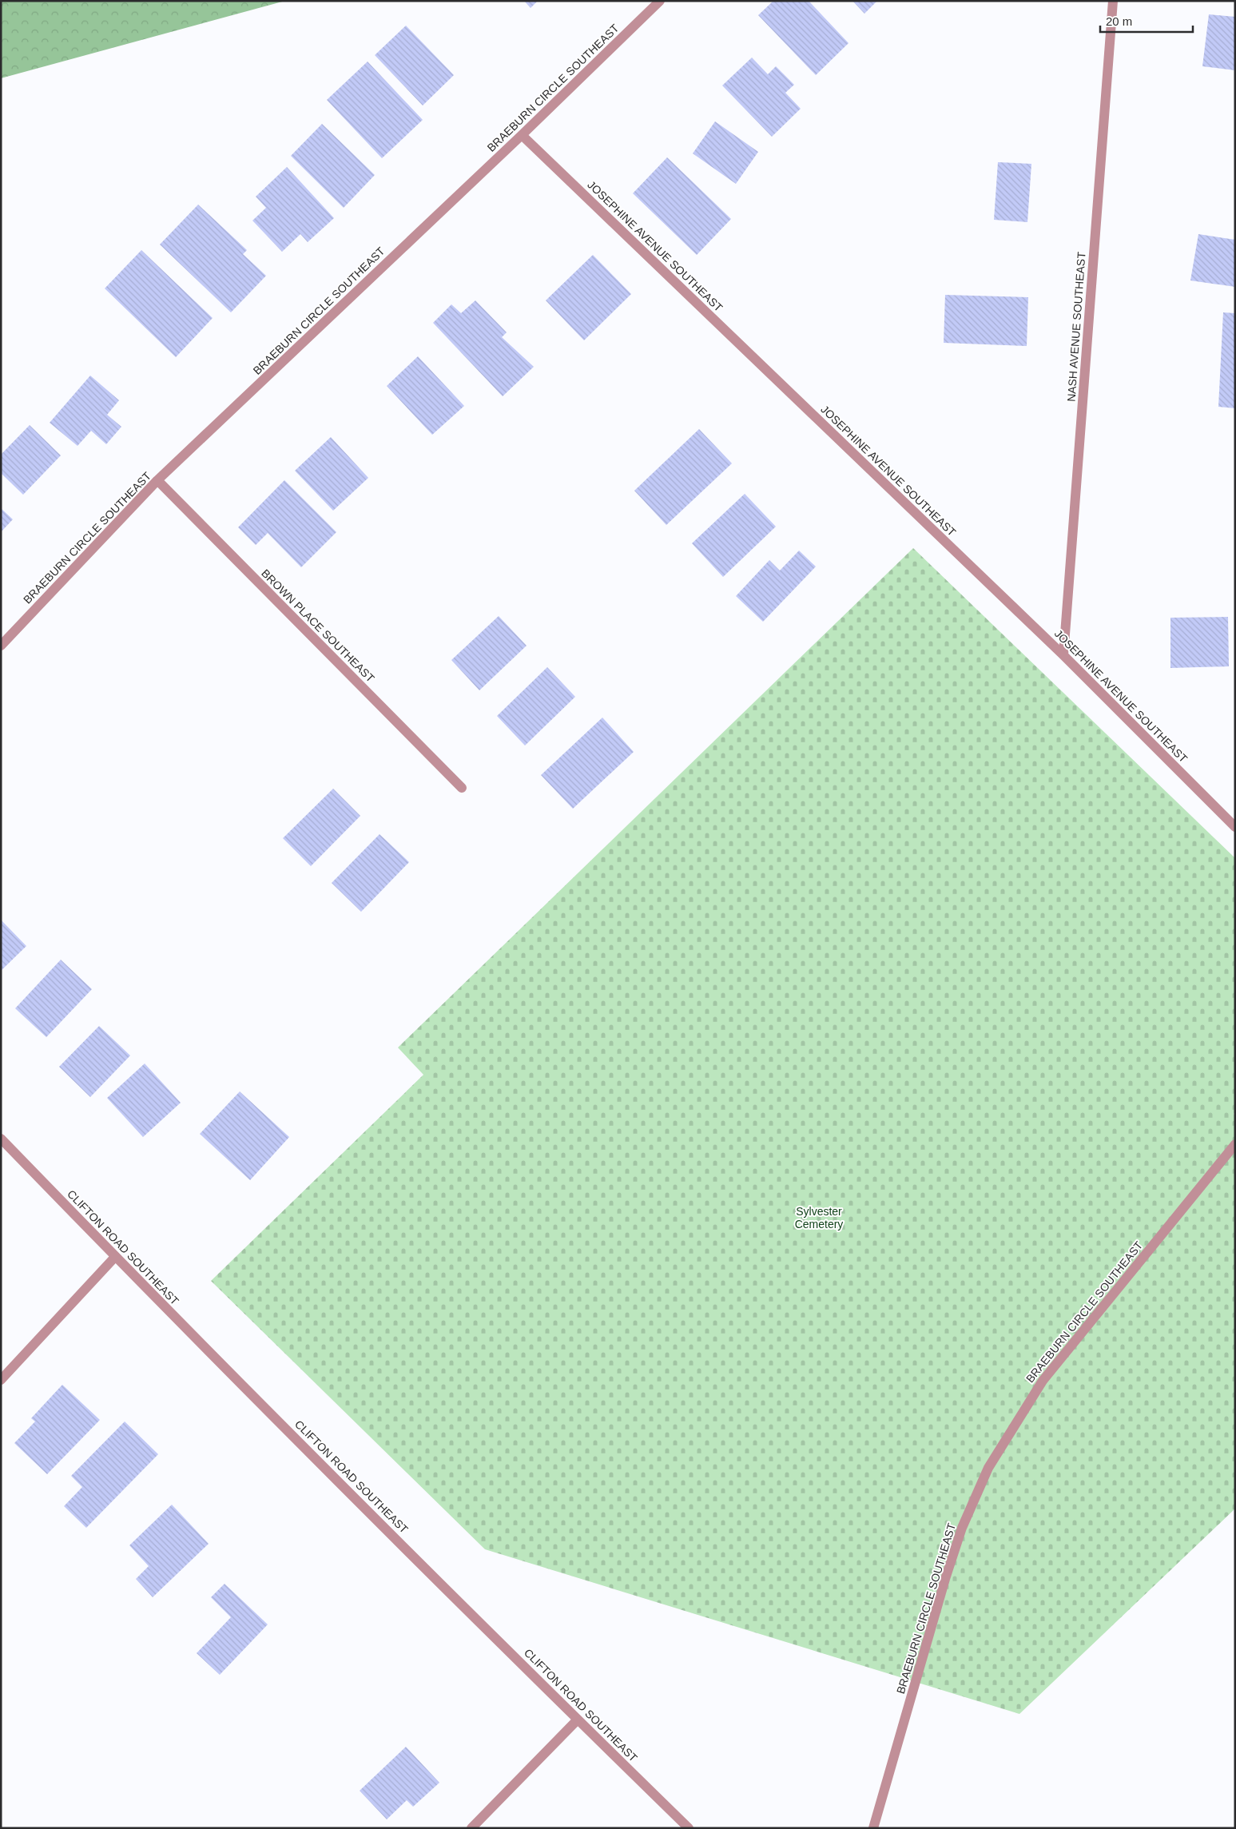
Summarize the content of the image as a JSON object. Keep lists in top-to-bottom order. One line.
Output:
{"streets":{"street":["BRAEBURN CIRCLE SOUTHEAST","JOSEPHINE AVENUE SOUTHEAST","NASH AVENUE SOUTHEAST","BROWN PLACE SOUTHEAST","CLIFTON ROAD SOUTHEAST"]},"crossings":[["BRAEBURN CIRCLE SOUTHEAST","JOSEPHINE AVENUE SOUTHEAST"],["BRAEBURN CIRCLE SOUTHEAST","BROWN PLACE SOUTHEAST"],["JOSEPHINE AVENUE SOUTHEAST","NASH AVENUE SOUTHEAST"]],"parks":["Sylvester Cemetery"],"scale_bar":"20 m"}
